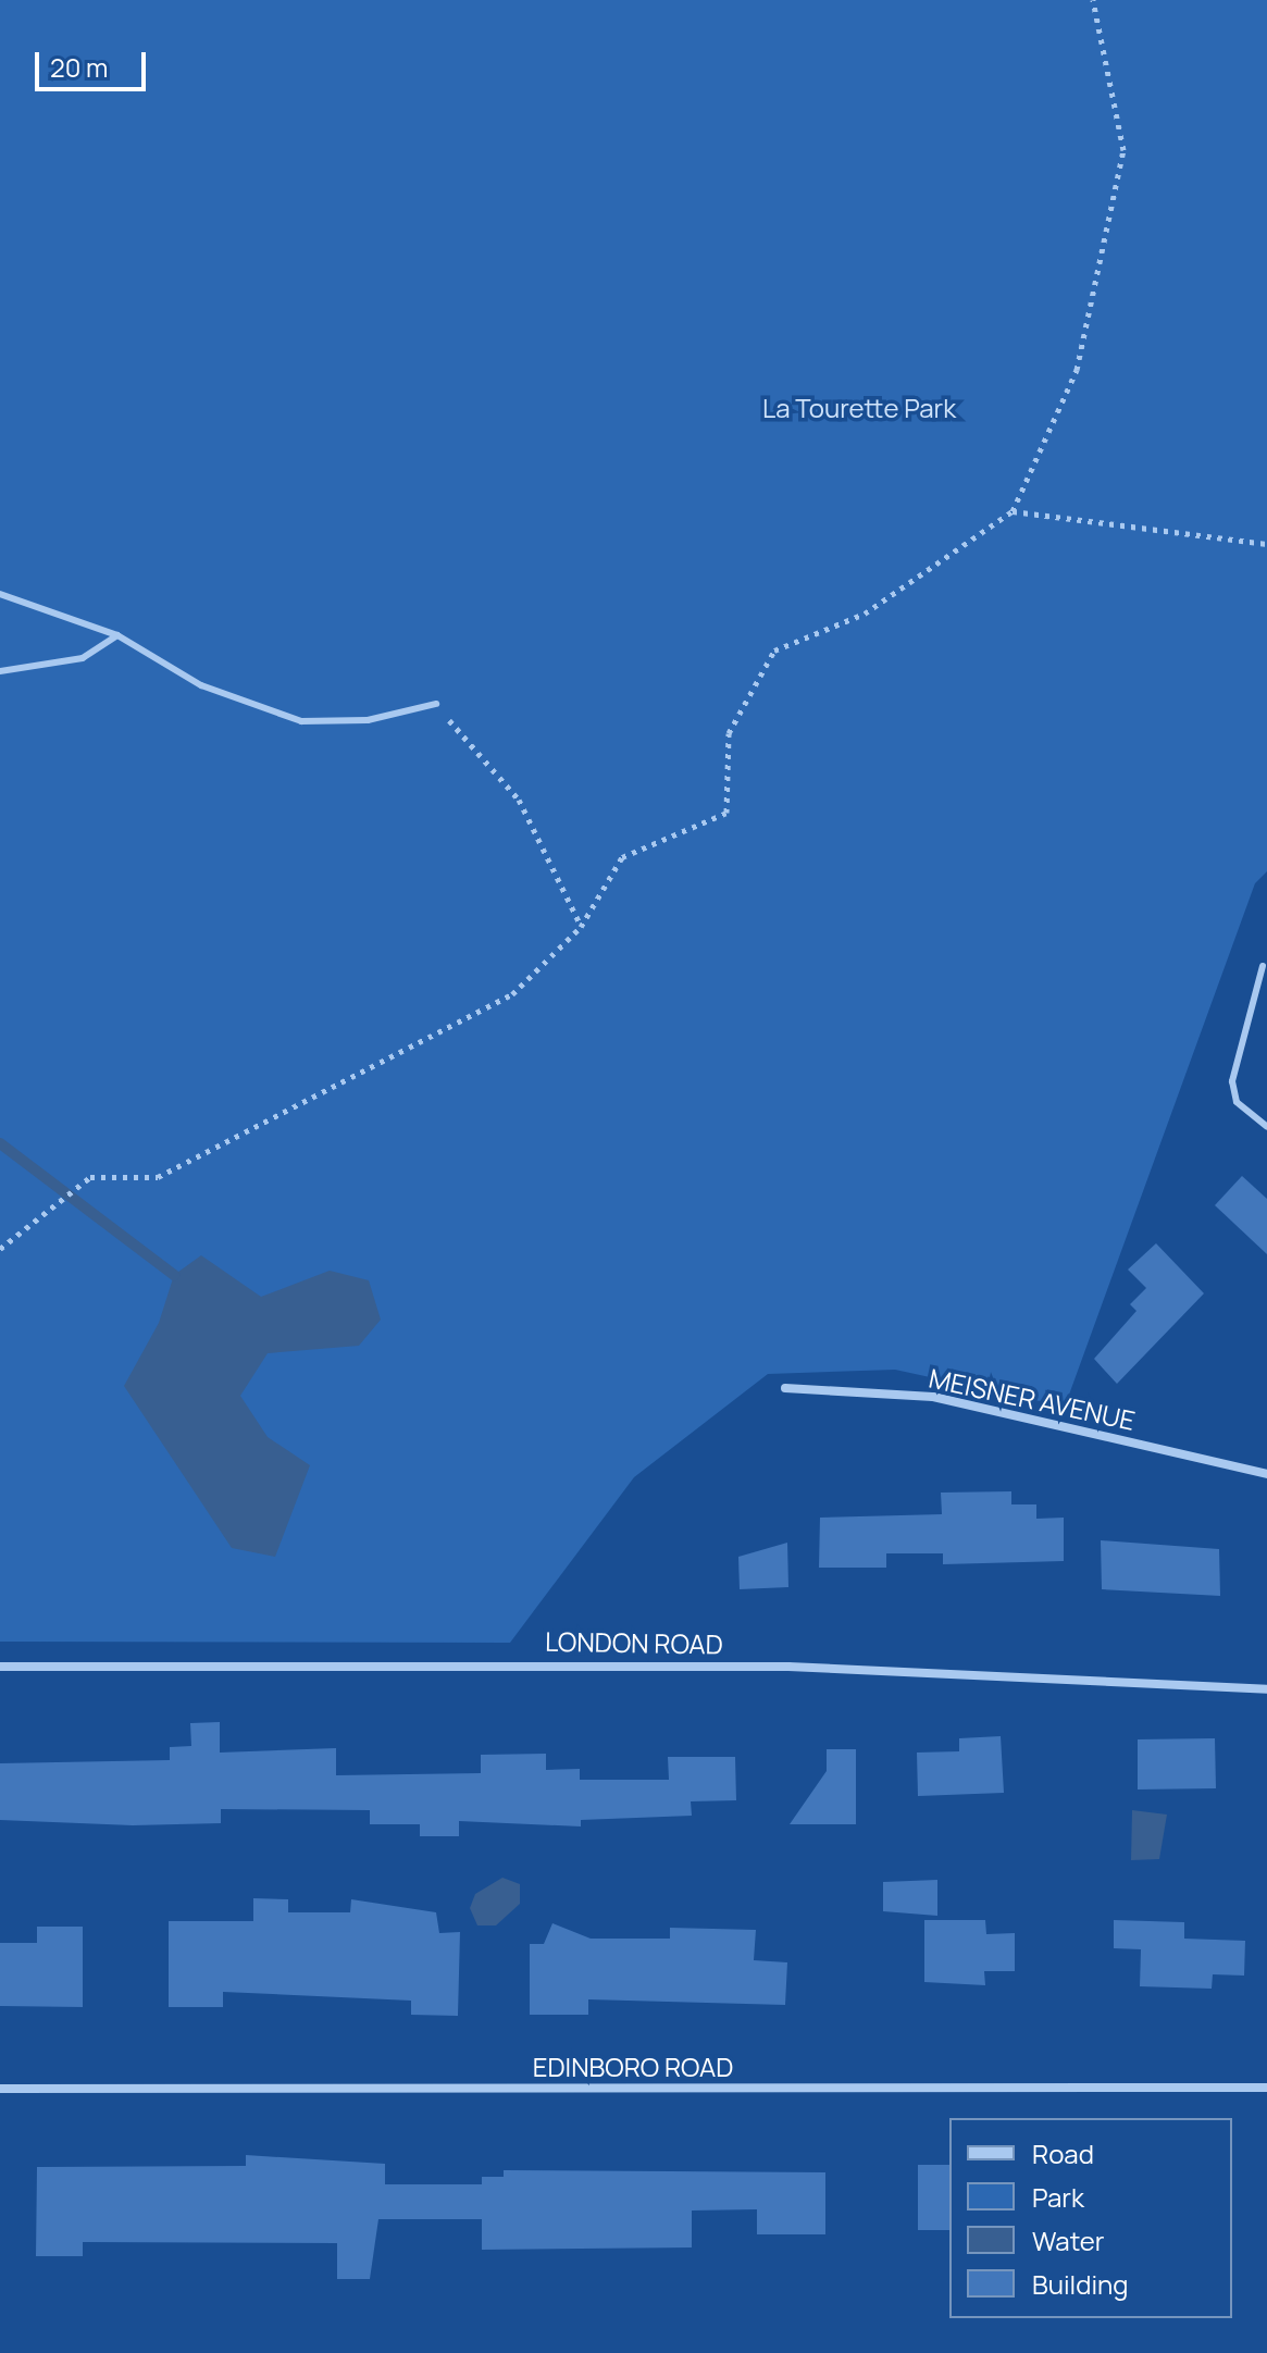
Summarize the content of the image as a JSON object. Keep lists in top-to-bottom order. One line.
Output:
{"streets":{"street":["MEISNER AVENUE","LONDON ROAD","EDINBORO ROAD"]},"parks":["La Tourette Park"],"legend":["Road","Park","Water","Building"],"scale_bar":"20 m"}
